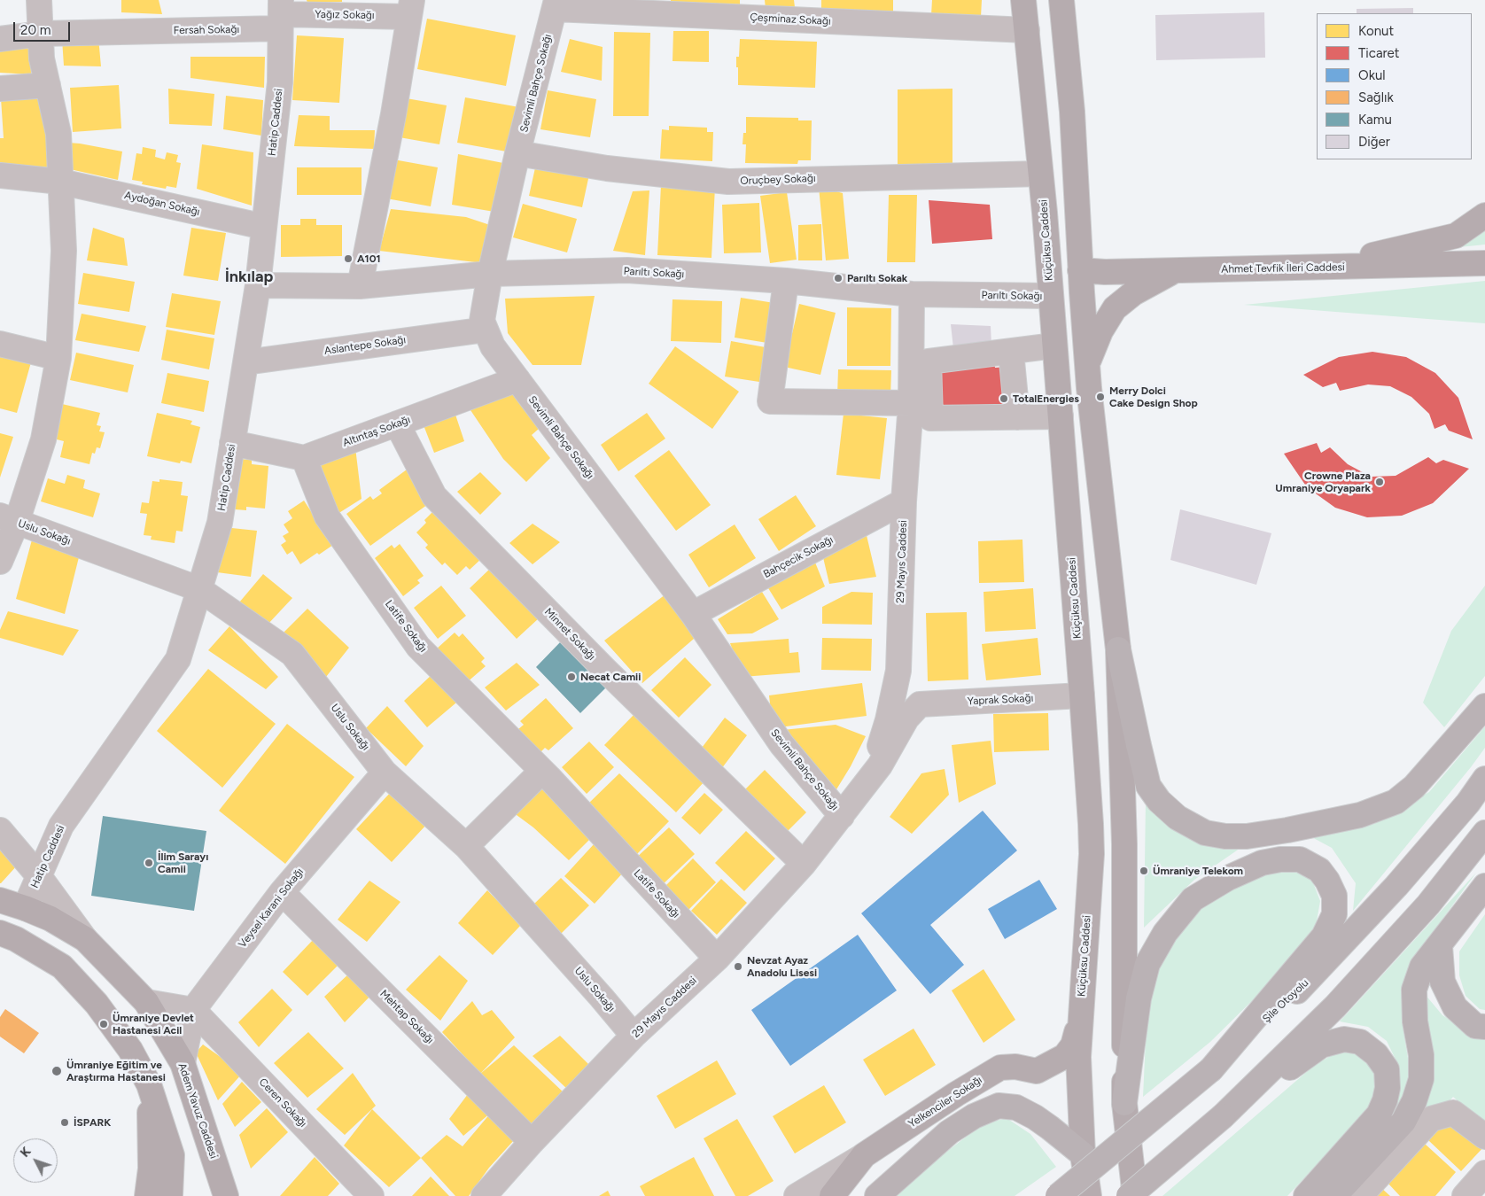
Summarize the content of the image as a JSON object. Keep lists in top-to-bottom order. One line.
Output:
{"streets":{"highway":["Şile Otoyolu"],"main road":["Küçüksu Caddesi","Ahmet Tevfik İleri Caddesi","Yelkenciler Sokağı","Adem Yavuz Caddesi"],"street":["Yağız Sokağı","Çeşminaz Sokağı","Fersah Sokağı","Sevimli Bahçe Sokağı","Hatip Caddesi","Oruçbey Sokağı","Aydoğan Sokağı","Parıltı Sokağı","Aslantepe Sokağı","Altıntaş Sokağı","Uslu Sokağı","Bahçecik Sokağı","29 Mayıs Caddesi","Latife Sokağı","Minnet Sokağı","Yaprak Sokağı","Veysel Karani Sokağı","Mehtap Sokağı","Ceren Sokağı"]},"crossings":[["Yağız Sokağı","Fersah Sokağı"],["Yağız Sokağı","Hatip Caddesi"],["Çeşminaz Sokağı","Sevimli Bahçe Sokağı"],["Çeşminaz Sokağı","Küçüksu Caddesi"],["Fersah Sokağı","Hatip Caddesi"],["Sevimli Bahçe Sokağı","Oruçbey Sokağı"],["Sevimli Bahçe Sokağı","Parıltı Sokağı"],["Sevimli Bahçe Sokağı","Aslantepe Sokağı"],["Sevimli Bahçe Sokağı","Altıntaş Sokağı"],["Sevimli Bahçe Sokağı","Bahçecik Sokağı"],["Sevimli Bahçe Sokağı","29 Mayıs Caddesi"],["Hatip Caddesi","Aydoğan Sokağı"],["Hatip Caddesi","Parıltı Sokağı"],["Hatip Caddesi","Aslantepe Sokağı"],["Hatip Caddesi","Uslu Sokağı"],["Hatip Caddesi","Adem Yavuz Caddesi"],["Oruçbey Sokağı","Küçüksu Caddesi"],["Küçüksu Caddesi","Parıltı Sokağı"],["Küçüksu Caddesi","Yaprak Sokağı"],["Küçüksu Caddesi","Yelkenciler Sokağı"],["Parıltı Sokağı","29 Mayıs Caddesi"],["Altıntaş Sokağı","Latife Sokağı"],["Altıntaş Sokağı","Minnet Sokağı"],["Uslu Sokağı","29 Mayıs Caddesi"],["Uslu Sokağı","Veysel Karani Sokağı"],["Bahçecik Sokağı","29 Mayıs Caddesi"],["29 Mayıs Caddesi","Latife Sokağı"],["29 Mayıs Caddesi","Minnet Sokağı"],["29 Mayıs Caddesi","Yaprak Sokağı"],["29 Mayıs Caddesi","Mehtap Sokağı"],["Veysel Karani Sokağı","Mehtap Sokağı"],["Veysel Karani Sokağı","Ceren Sokağı"]],"districts":["İnkılap"],"places":["A101","Parıltı Sokak","Merry Dolci Cake Design Shop","TotalEnergies","Crowne Plaza Umraniye Oryapark","Necat Camii","İlim Sarayı Camii","Ümraniye Telekom","Nevzat Ayaz Anadolu Lisesi","Ümraniye Devlet Hastanesi Acil","Ümraniye Eğitim ve Araştırma Hastanesi","İSPARK"],"legend":["Konut","Ticaret","Okul","Sağlık","Kamu","Diğer"],"scale_bar":"20 m","north":"top left"}
